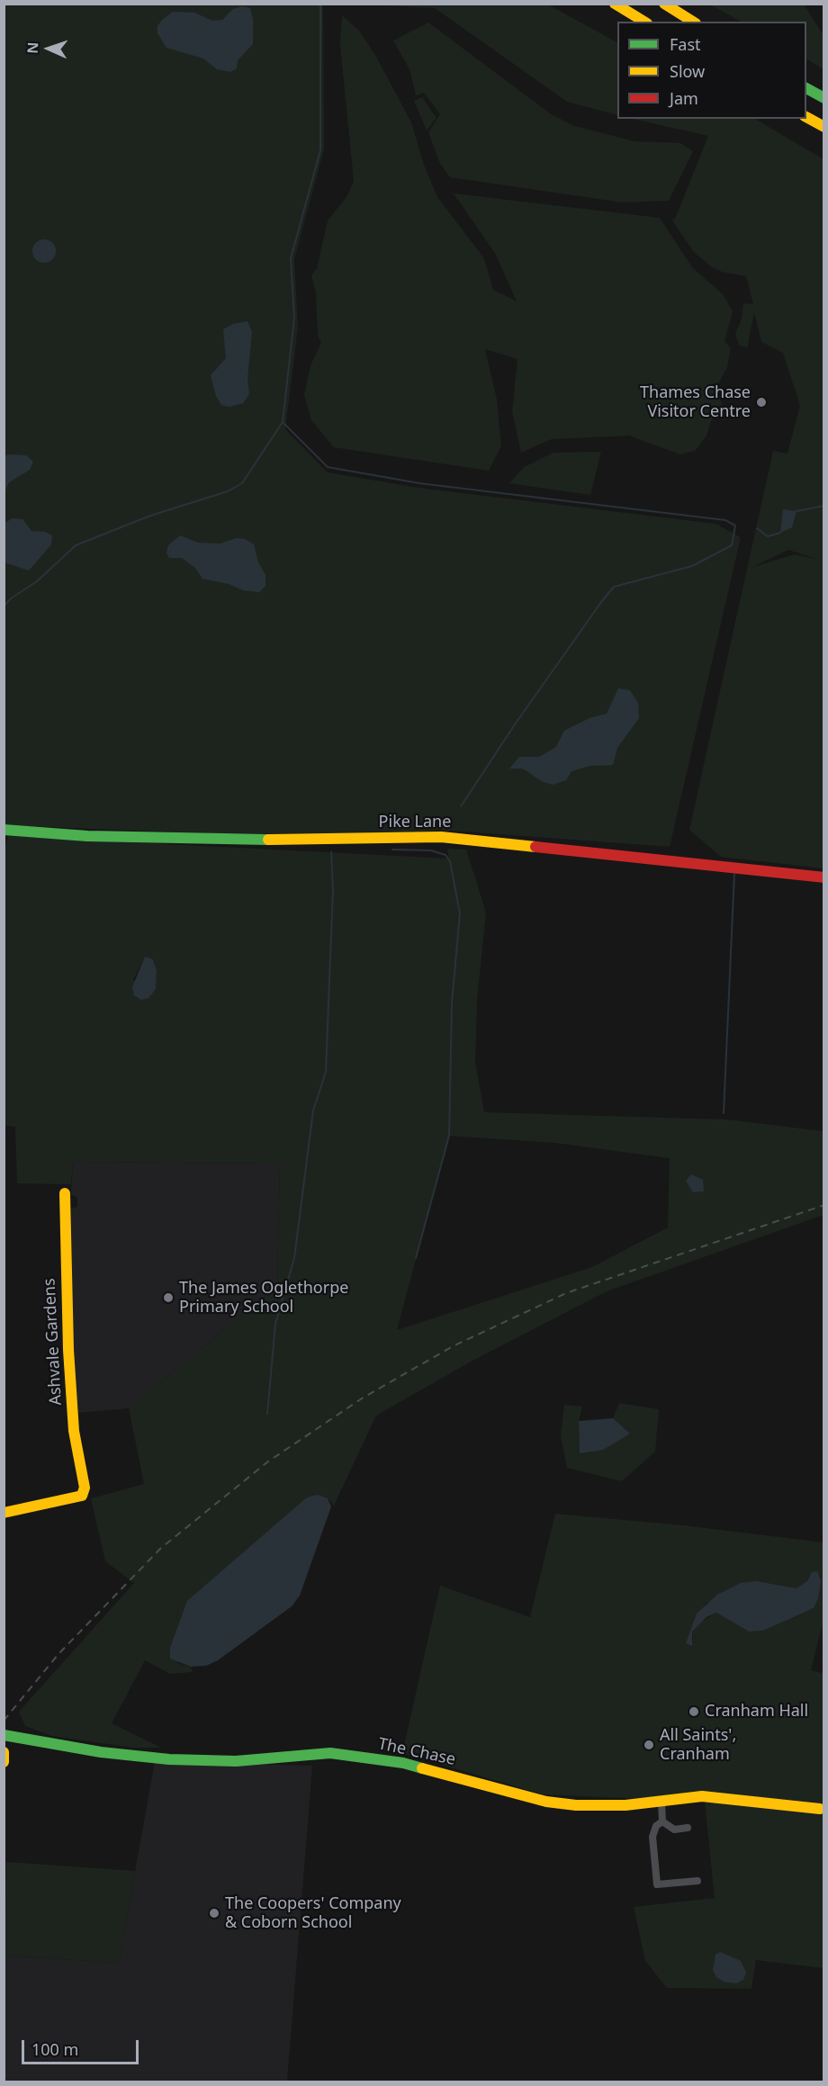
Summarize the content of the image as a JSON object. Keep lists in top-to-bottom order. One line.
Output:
{"streets":{"main road":["Pike Lane","Ashvale Gardens","The Chase"]},"places":["Thames Chase Visitor Centre","The James Oglethorpe Primary School","Cranham Hall","All Saints', Cranham","The Coopers' Company & Coborn School"],"legend":["Fast","Slow","Jam"],"scale_bar":"100 m","north":"left"}
